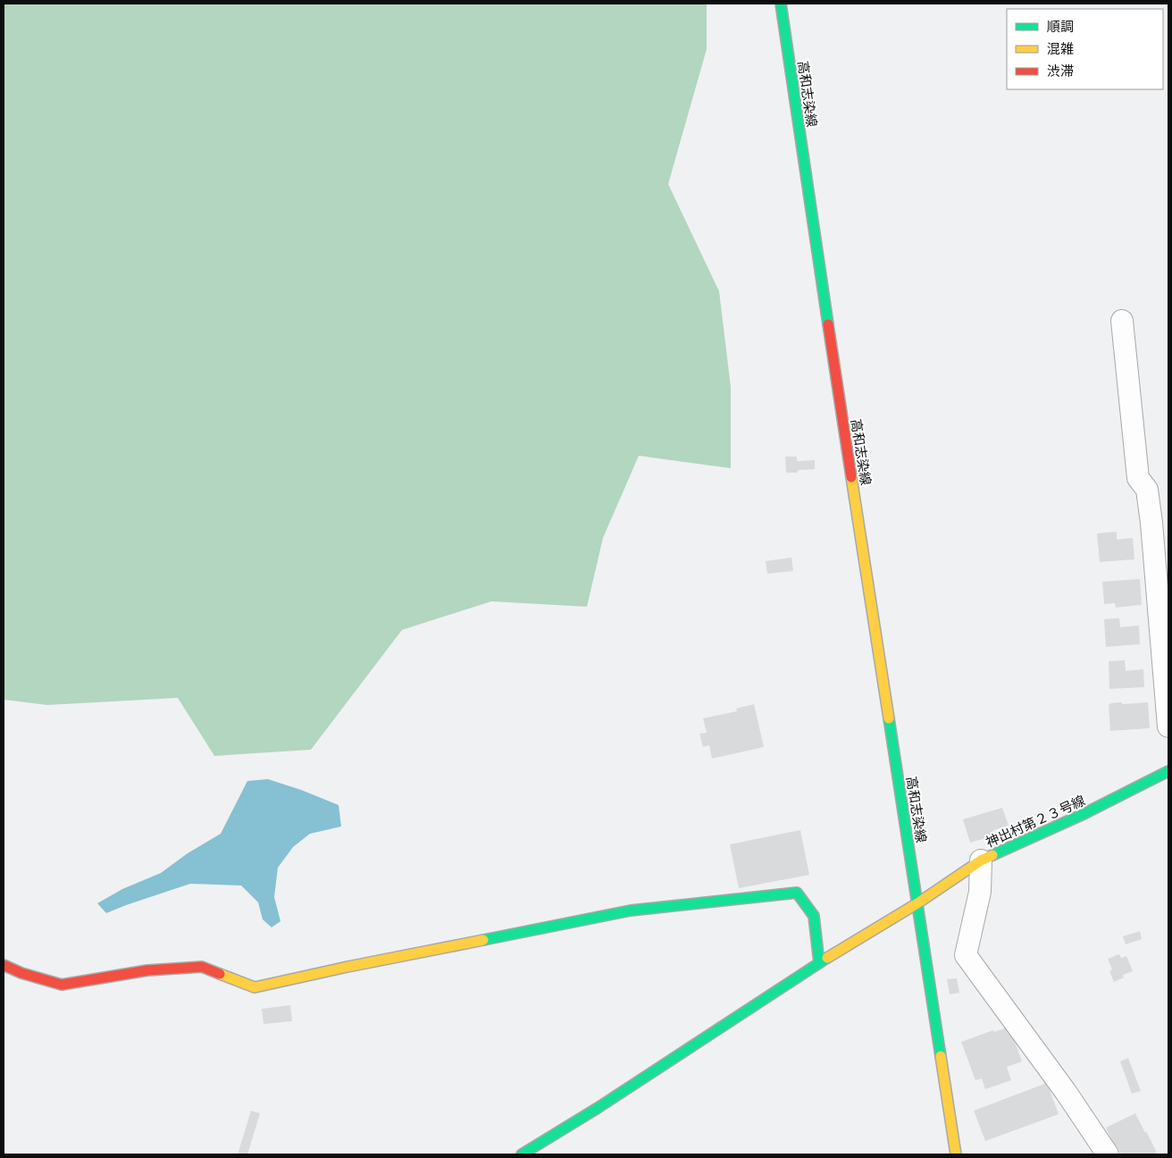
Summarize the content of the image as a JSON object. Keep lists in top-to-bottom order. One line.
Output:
{"streets":{"street":["高和志染線","神出村第２３号線"]},"crossings":[["高和志染線","神出村第２３号線"]],"legend":["順調","混雑","渋滞"]}
